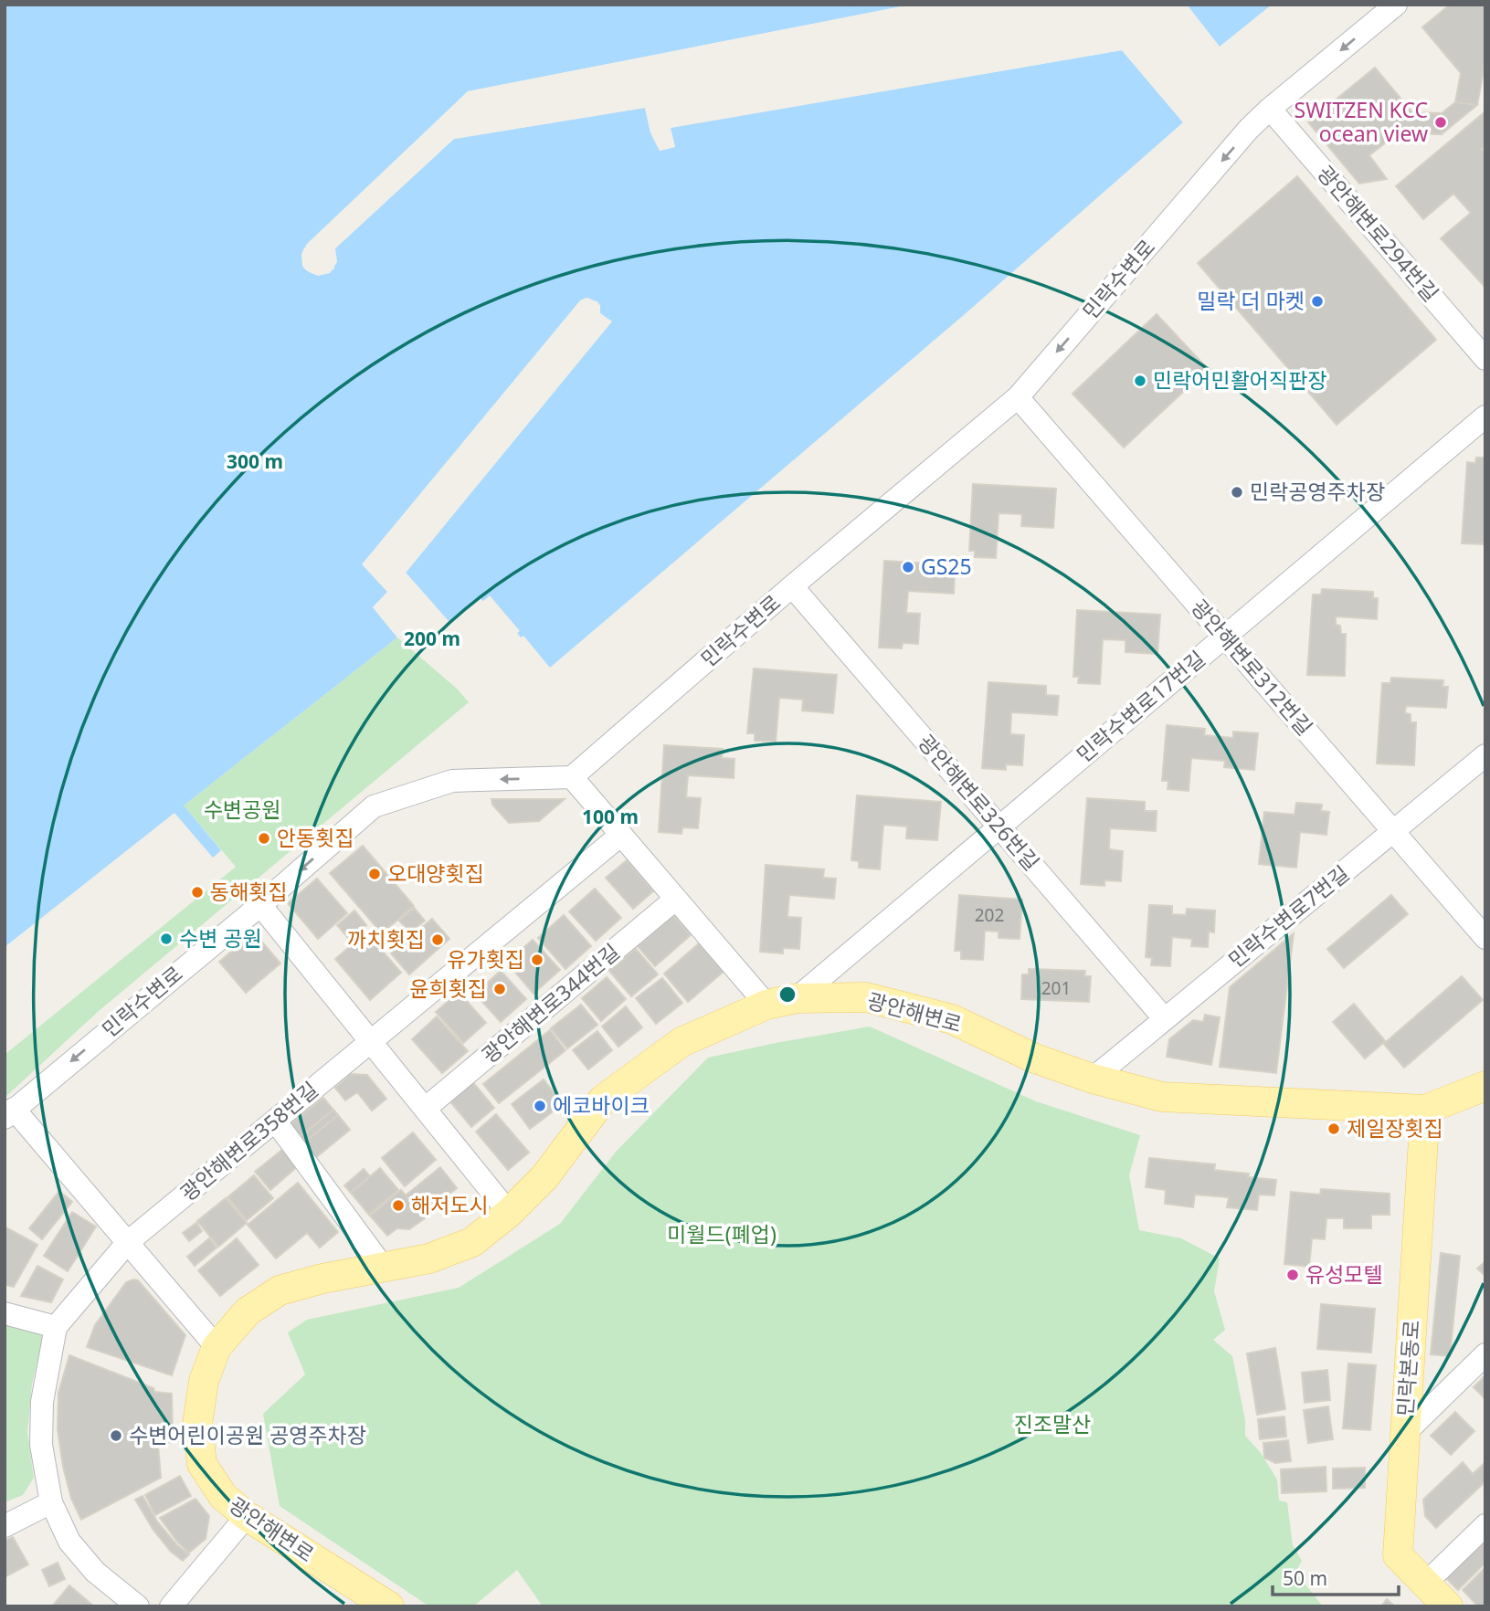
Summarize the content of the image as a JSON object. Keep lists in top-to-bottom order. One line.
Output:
{"streets":{"main road":["광안해변로","민락본동로"],"street":["광안해변로294번길","민락수변로","광안해변로312번길","민락수변로17번길","광안해변로326번길","민락수변로7번길","광안해변로344번길","광안해변로358번길"]},"crossings":[["광안해변로294번길","민락수변로"],["민락수변로","광안해변로312번길"],["민락수변로","광안해변로326번길"],["광안해변로312번길","민락수변로17번길"],["광안해변로312번길","민락수변로7번길"],["민락수변로17번길","광안해변로326번길"],["민락수변로17번길","광안해변로"],["광안해변로326번길","민락수변로7번길"],["민락수변로7번길","광안해변로"],["광안해변로","민락본동로"]],"one_way":["민락수변로"],"parks":["수변공원","미월드(폐업)","진조말산"],"places":["SWITZEN KCC ocean view","밀락 더 마켓","민락어민활어직판장","민락공영주차장","GS25","안동횟집","오대양횟집","동해횟집","수변 공원","까치횟집","유가횟집","윤희횟집","에코바이크","제일장횟집","해저도시","유성모텔","수변어린이공원 공영주차장"],"house_numbers":["202","201"],"scale_bar":"50 m","rings":["300 m","200 m","100 m"]}
